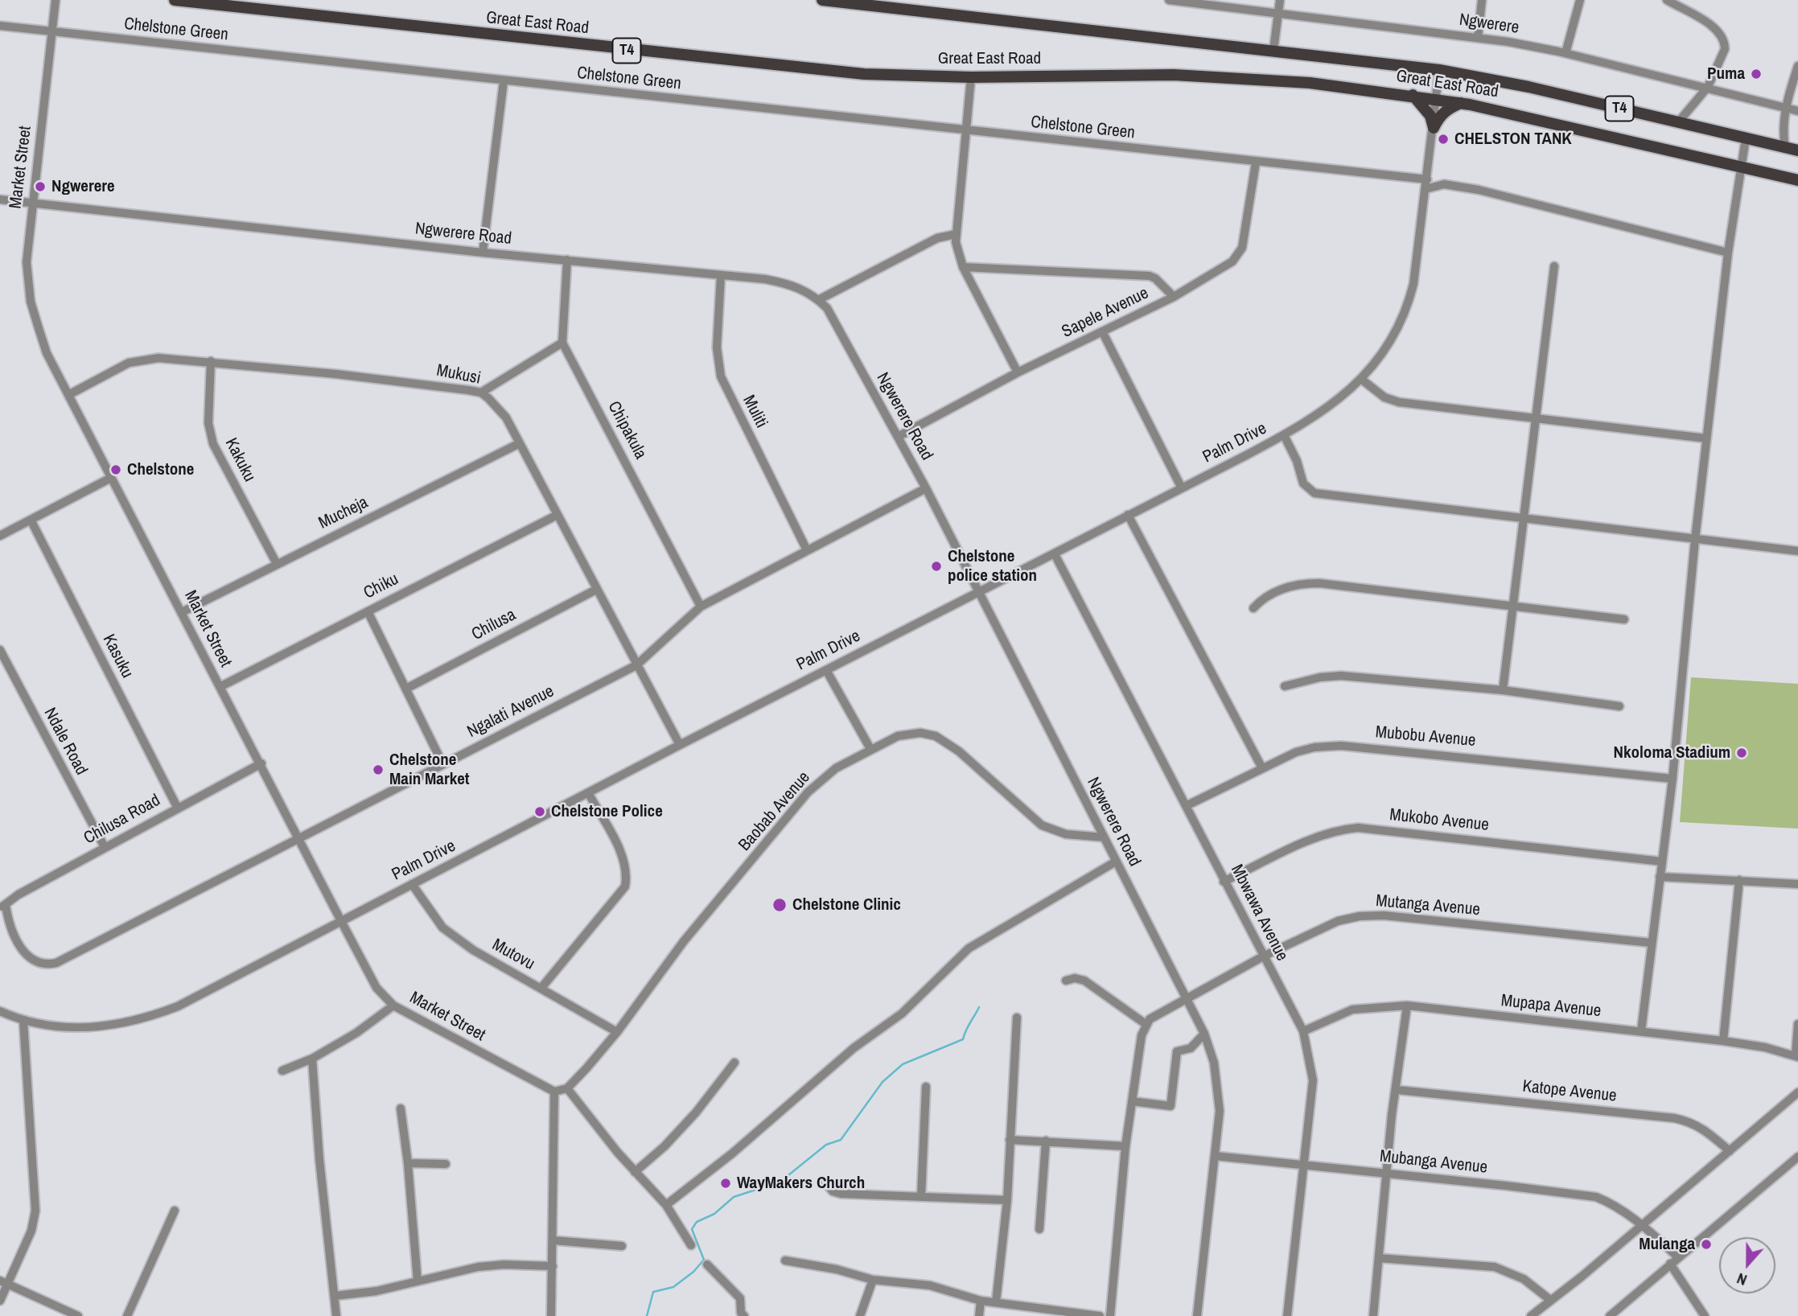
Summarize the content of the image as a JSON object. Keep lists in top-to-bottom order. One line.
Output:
{"streets":{"main road":["Great East Road","T4"],"street":["Ngwerere","Chelstone Green","Market Street","Ngwerere Road","Sapele Avenue","Mukusi","Muliti","Chipakula","Palm Drive","Kakuku","Mucheja","Chiku","Chilusa","Kasuku","Ngalati Avenue","Mubobu Avenue","Ndale Road","Baobab Avenue","Chilusa Road","Mukobo Avenue","Mutanga Avenue","Mbwawa Avenue","Mutovu","Mupapa Avenue","Katope Avenue","Mubanga Avenue"]},"crossings":[["Great East Road","Palm Drive"],["Chelstone Green","Market Street"],["Chelstone Green","Sapele Avenue"],["Chelstone Green","Palm Drive"],["Market Street","Ngwerere Road"],["Market Street","Mukusi"],["Market Street","Palm Drive"],["Market Street","Mucheja"],["Market Street","Chiku"],["Market Street","Ngalati Avenue"],["Market Street","Chilusa Road"],["Ngwerere Road","Sapele Avenue"],["Ngwerere Road","Muliti"],["Ngwerere Road","Palm Drive"],["Ngwerere Road","Ngalati Avenue"],["Ngwerere Road","Baobab Avenue"],["Ngwerere Road","Mutanga Avenue"],["Ngwerere Road","Mubanga Avenue"],["Mukusi","Palm Drive"],["Mukusi","Kakuku"],["Mukusi","Mucheja"],["Mukusi","Chiku"],["Mukusi","Chilusa"],["Mukusi","Ngalati Avenue"],["Muliti","Ngalati Avenue"],["Chipakula","Ngalati Avenue"],["Palm Drive","Mbwawa Avenue"],["Palm Drive","Mutovu"],["Kakuku","Mucheja"],["Kasuku","Chilusa Road"],["Ngalati Avenue","Chilusa Road"],["Mubobu Avenue","Mbwawa Avenue"],["Ndale Road","Chilusa Road"],["Baobab Avenue","Mutovu"],["Mukobo Avenue","Mbwawa Avenue"],["Mutanga Avenue","Mbwawa Avenue"],["Mbwawa Avenue","Mupapa Avenue"],["Mbwawa Avenue","Mubanga Avenue"]],"places":["Puma","CHELSTON TANK","Ngwerere","Chelstone","Chelstone police station","Nkoloma Stadium","Chelstone Main Market","Chelstone Police","Chelstone Clinic","WayMakers Church","Mulanga"],"north":"bottom"}
